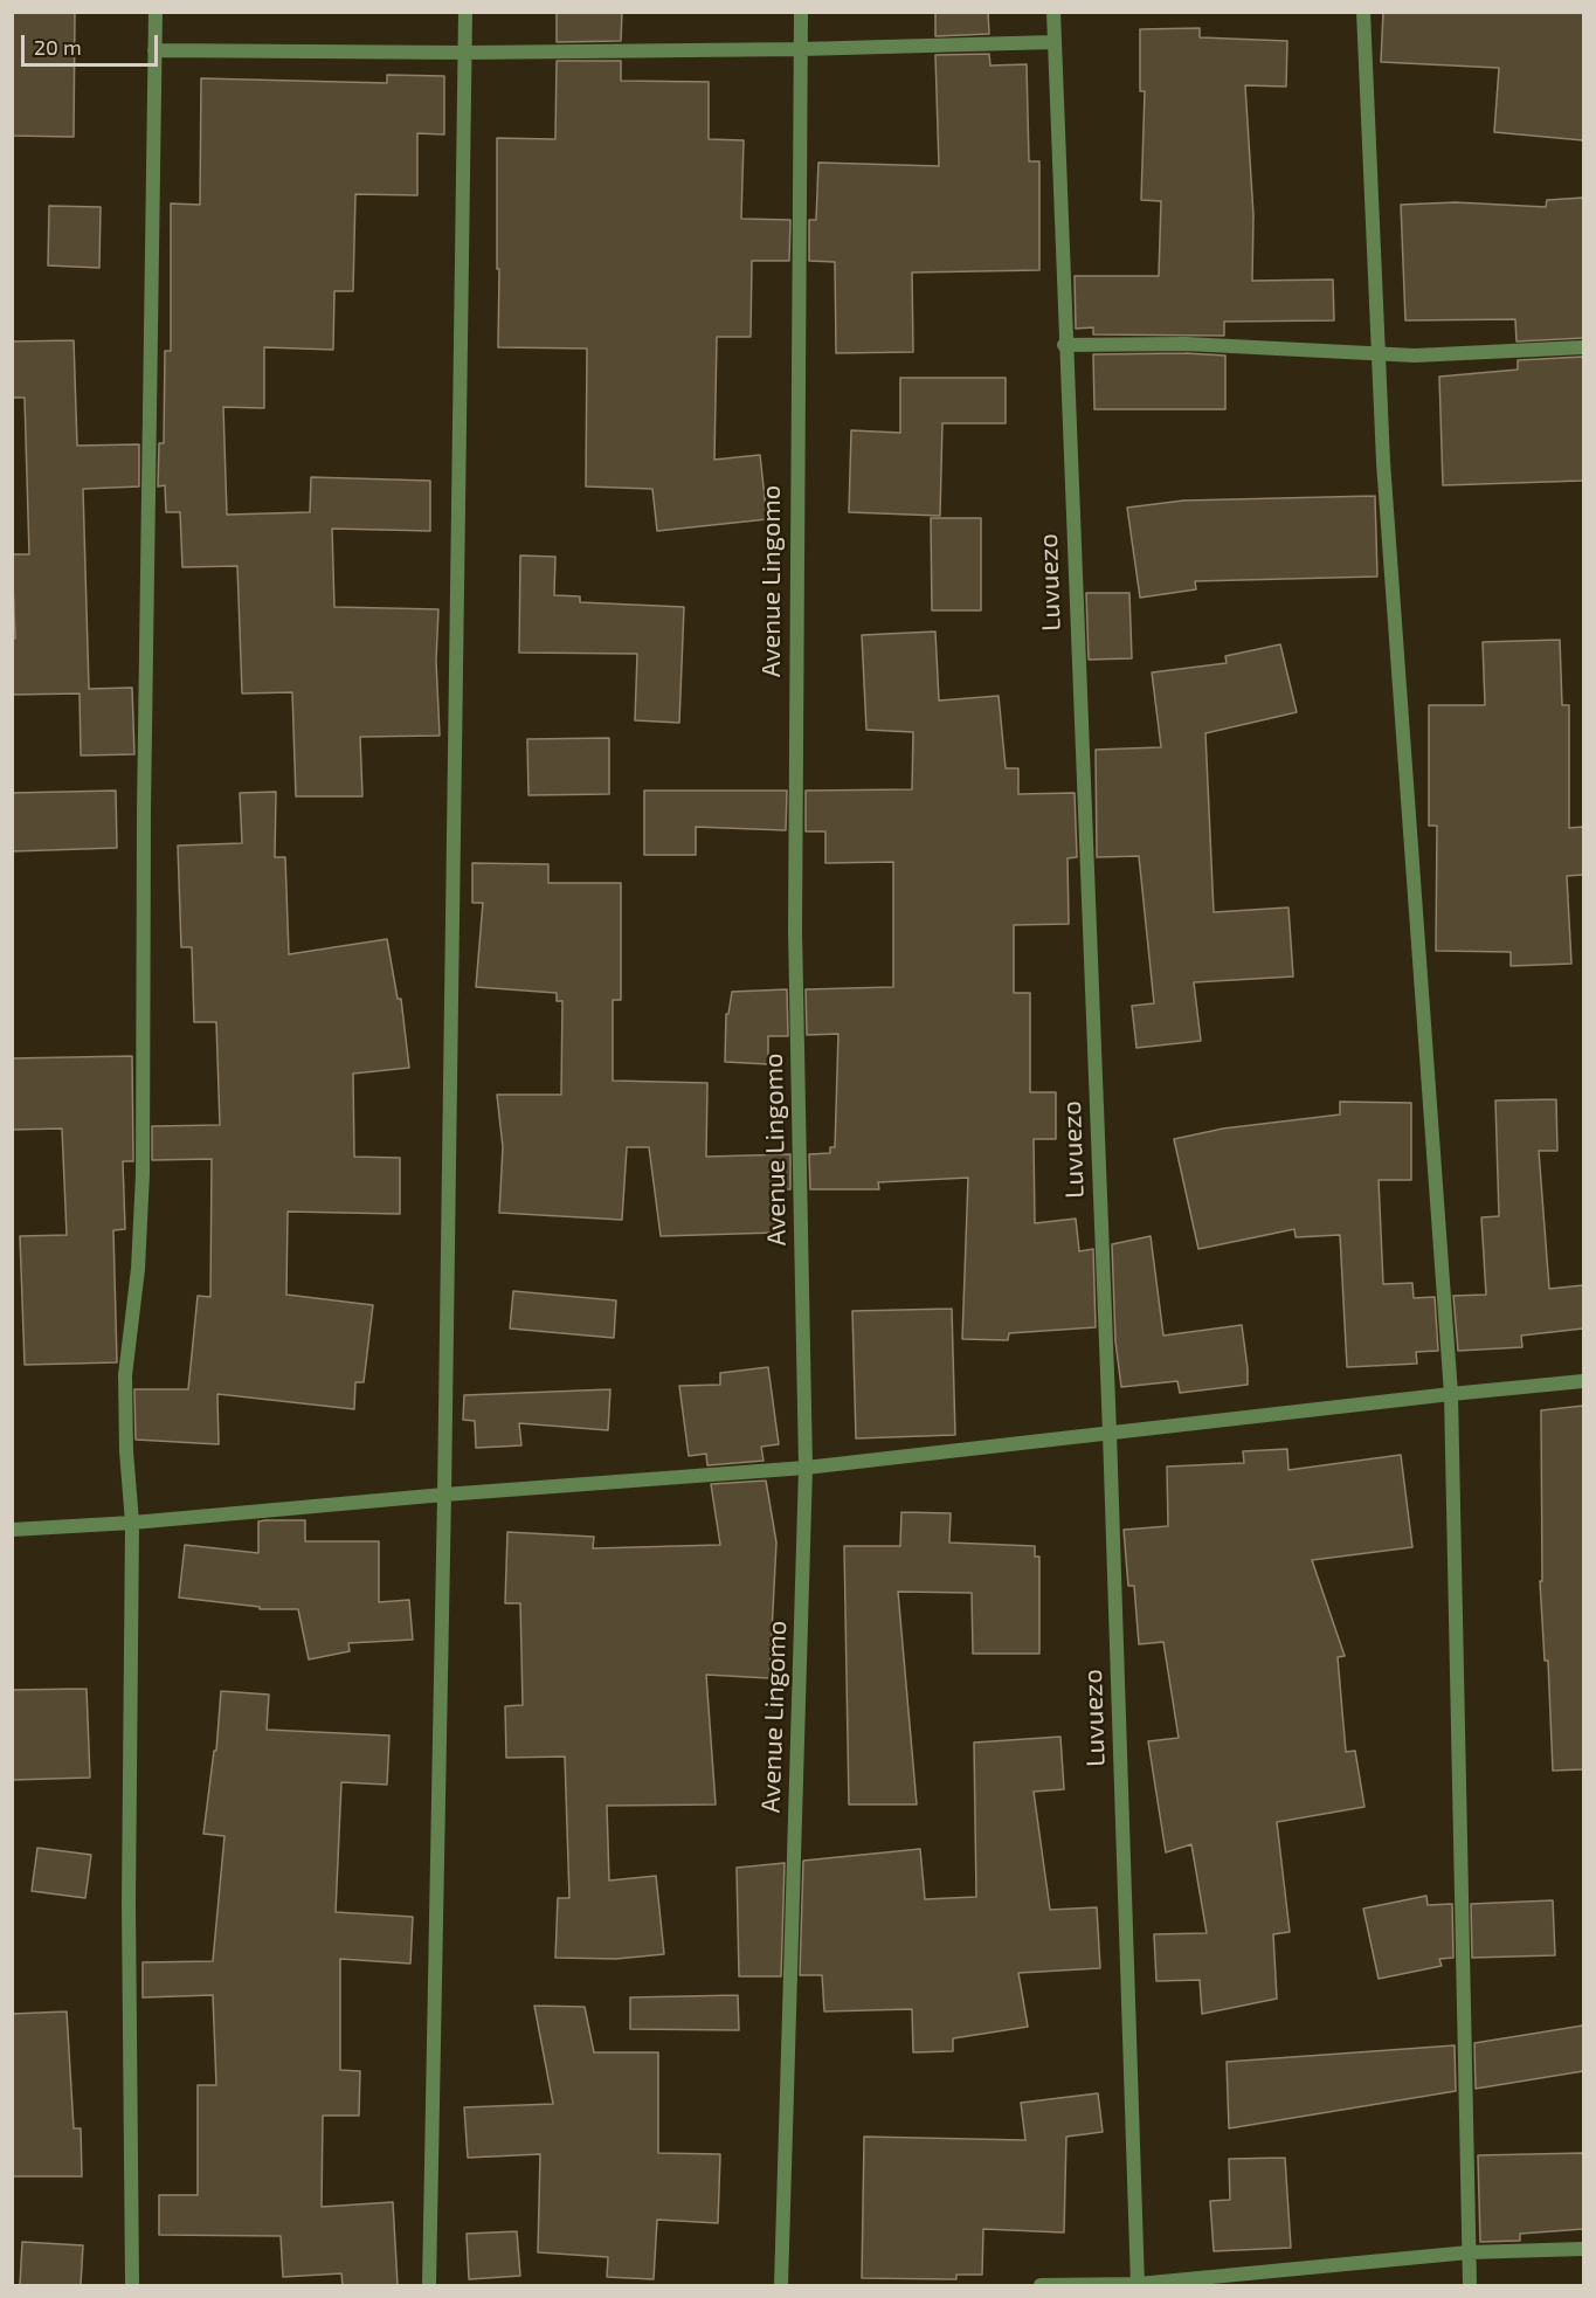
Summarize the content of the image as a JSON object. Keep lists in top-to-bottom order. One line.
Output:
{"streets":{"street":["Avenue Lingomo","Luvuezo"]},"scale_bar":"20 m"}
